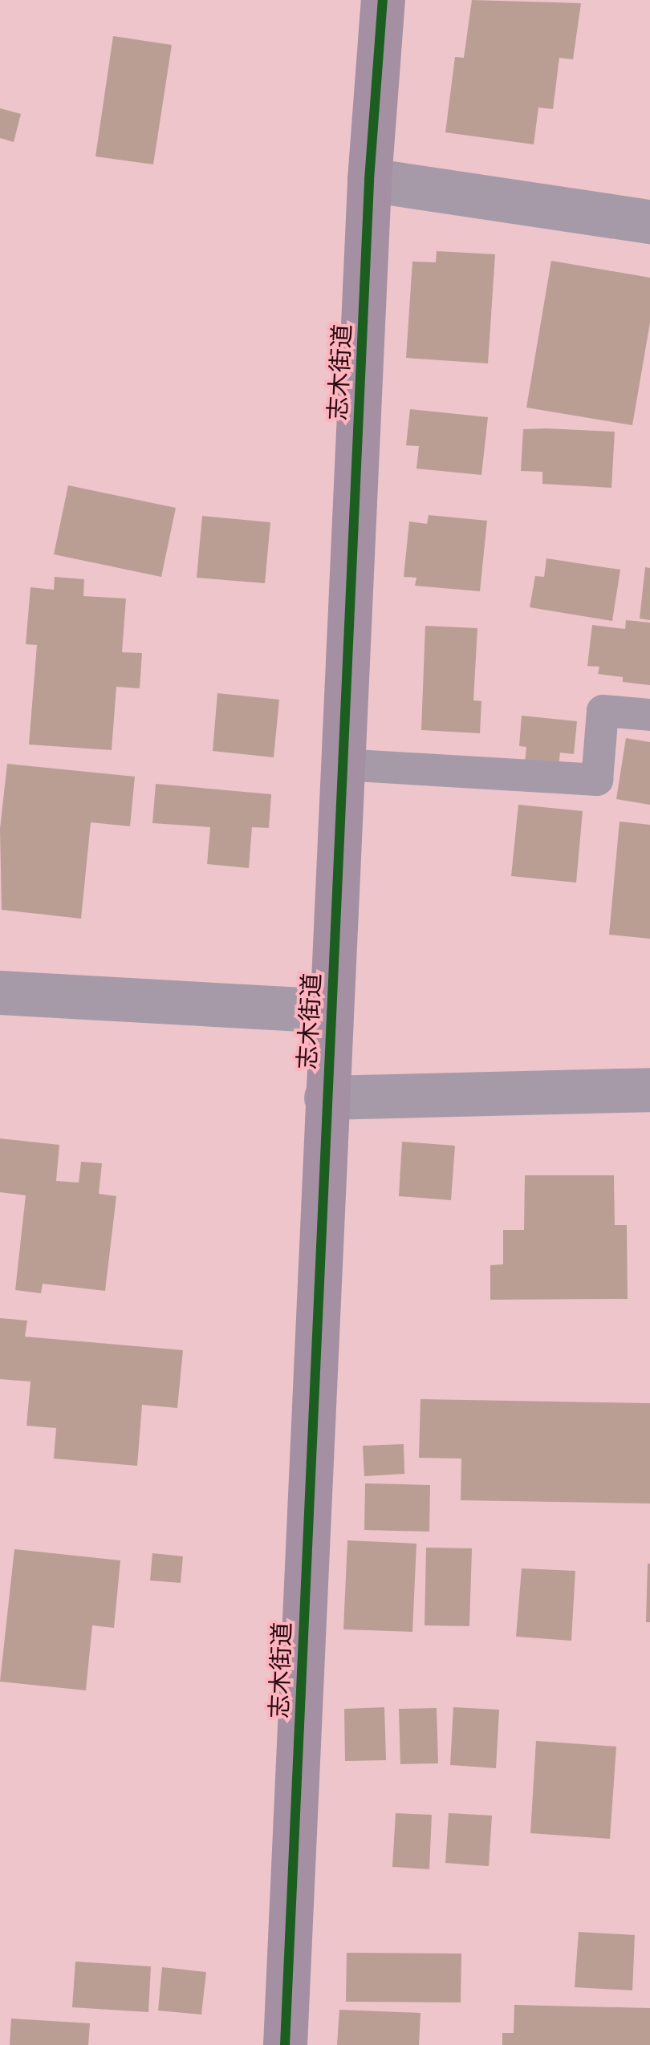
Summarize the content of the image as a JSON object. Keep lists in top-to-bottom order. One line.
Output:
{"streets":{"main road":["志木街道"]}}
